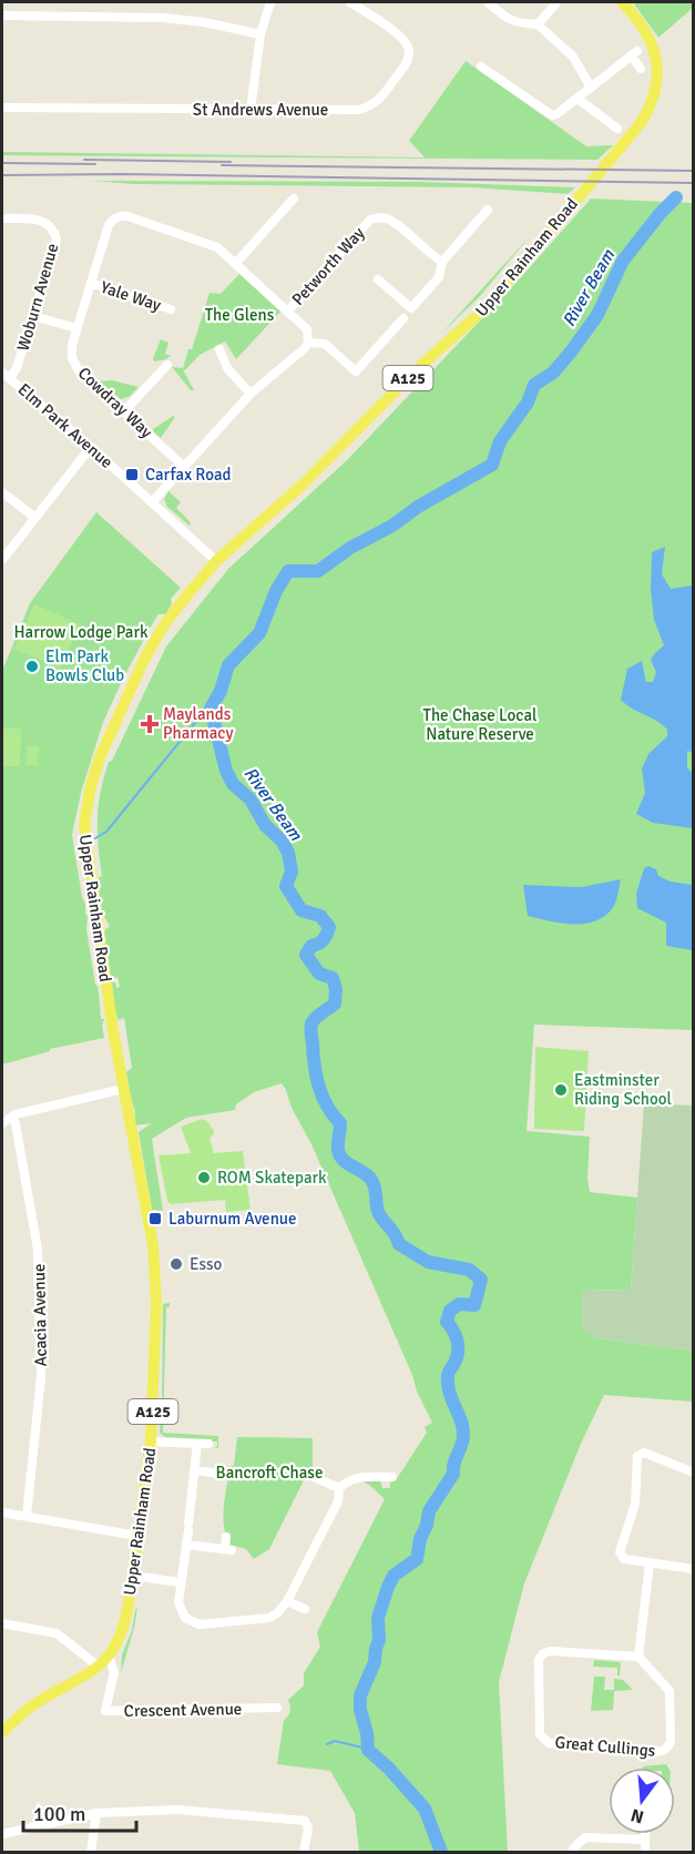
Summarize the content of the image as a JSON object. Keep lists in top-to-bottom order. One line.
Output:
{"streets":{"main road":["Upper Rainham Road","A125"],"street":["St Andrews Avenue","Petworth Way","Yale Way","Woburn Avenue","Cowdray Way","Elm Park Avenue","Acacia Avenue","Crescent Avenue","Great Cullings"]},"crossings":[["Upper Rainham Road","Elm Park Avenue"],["Upper Rainham Road","Crescent Avenue"],["Petworth Way","Cowdray Way"],["Yale Way","Cowdray Way"],["Woburn Avenue","Elm Park Avenue"]],"water":["River Beam"],"parks":["The Glens","Harrow Lodge Park","The Chase Local Nature Reserve","Bancroft Chase"],"places":{"transit":["Carfax Road","Laburnum Avenue"],"other":["Elm Park Bowls Club","Eastminster Riding School","ROM Skatepark","Esso"],"health":["Maylands Pharmacy"]},"scale_bar":"100 m","north":"bottom"}
